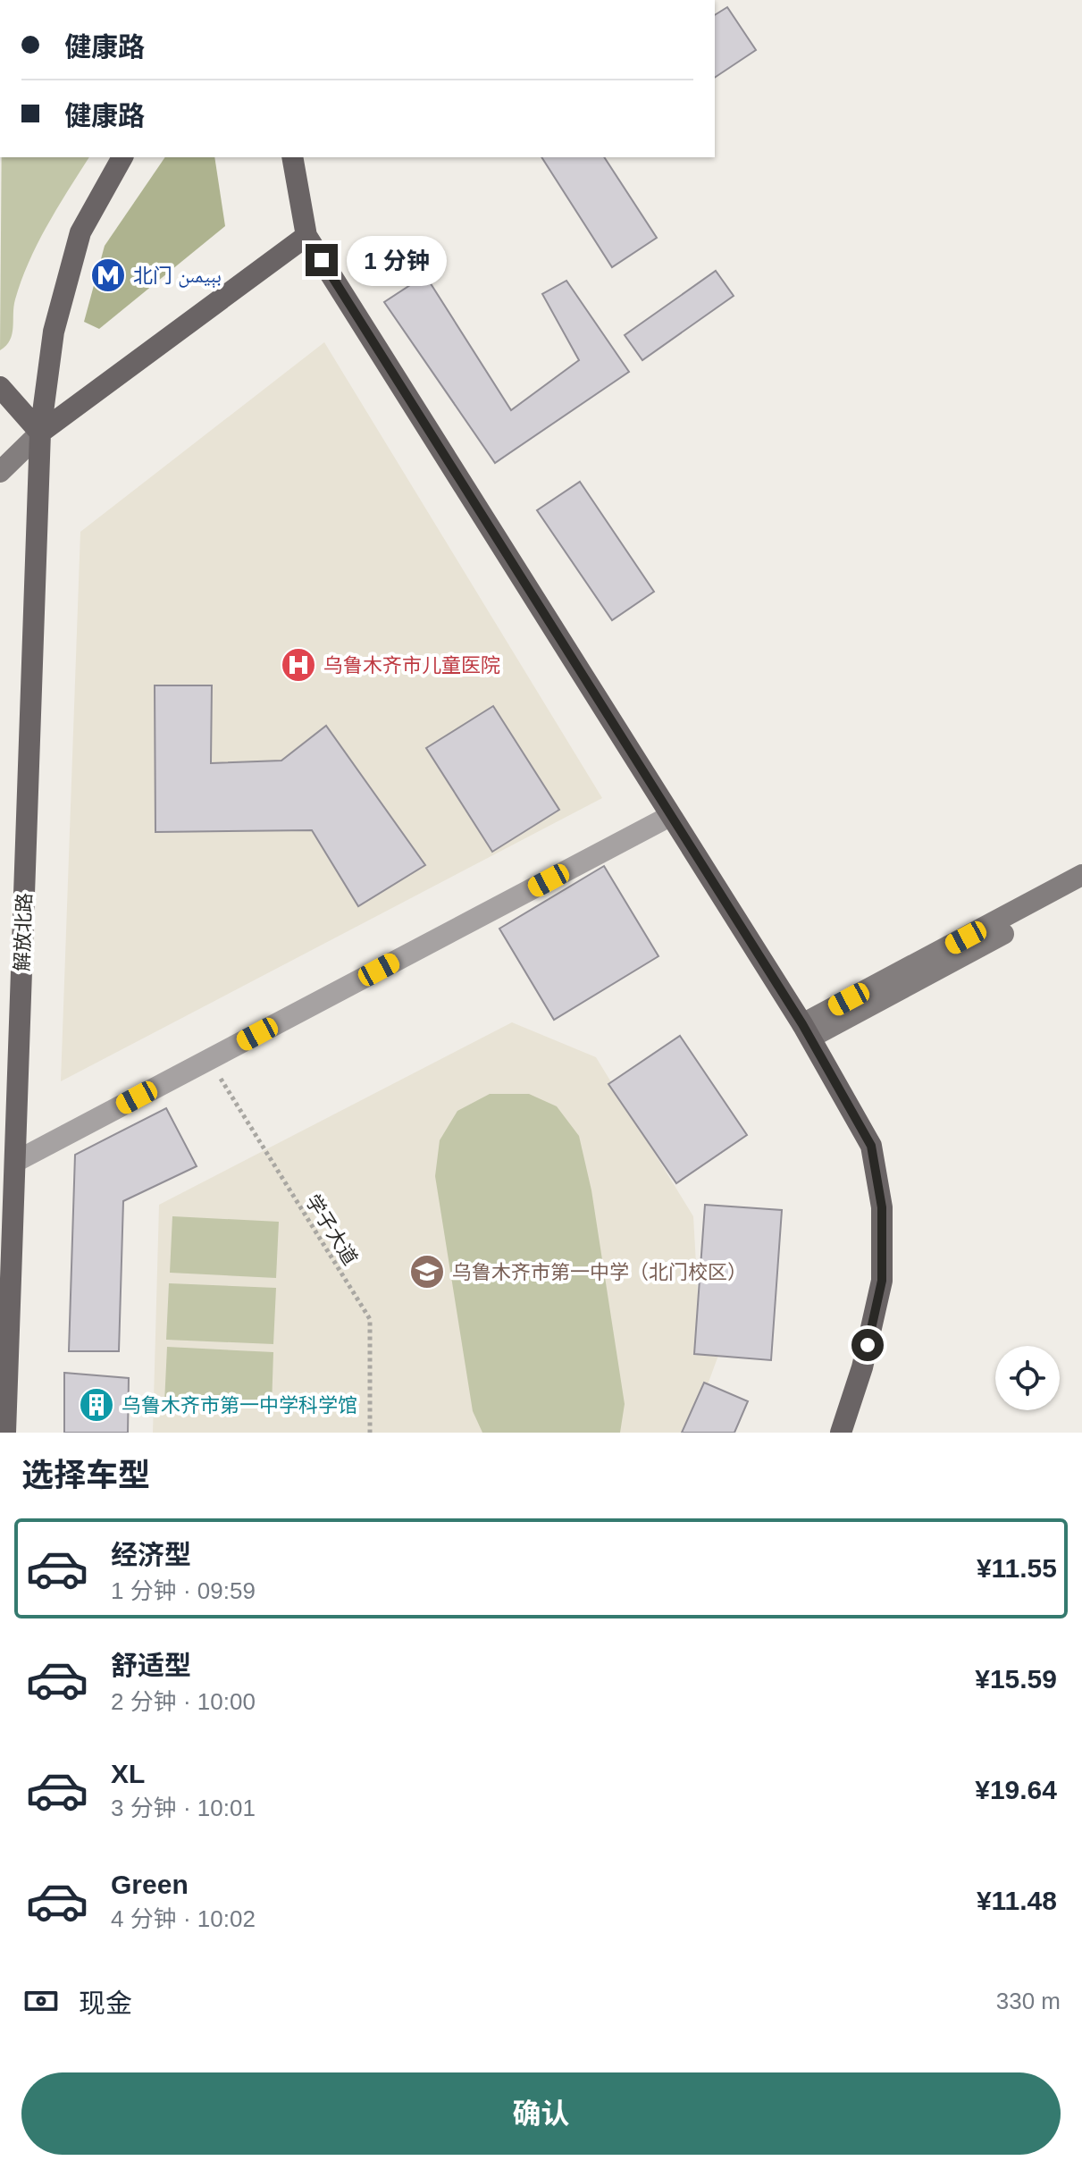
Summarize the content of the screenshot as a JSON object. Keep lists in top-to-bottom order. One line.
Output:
{"streets":{"main road":["解放北路"],"path":["学子大道"]},"places":{"metro station":["北门 بېيمىن"],"hospital":["乌鲁木齐市儿童医院"],"school or university":["乌鲁木齐市第一中学（北门校区）"],"building":["乌鲁木齐市第一中学科学馆"]},"page":{"banner":["健康路","健康路"],"bubble":"1 分钟","heading":"选择车型","list":[{"name":"经济型","note":"1 分钟 · 09:59","value":"¥11.55"},{"name":"舒适型","note":"2 分钟 · 10:00","value":"¥15.59"},{"name":"XL","note":"3 分钟 · 10:01","value":"¥19.64"},{"name":"Green","note":"4 分钟 · 10:02","value":"¥11.48"}],"pay":["现金","330 m"],"buttons":"确认"}}
